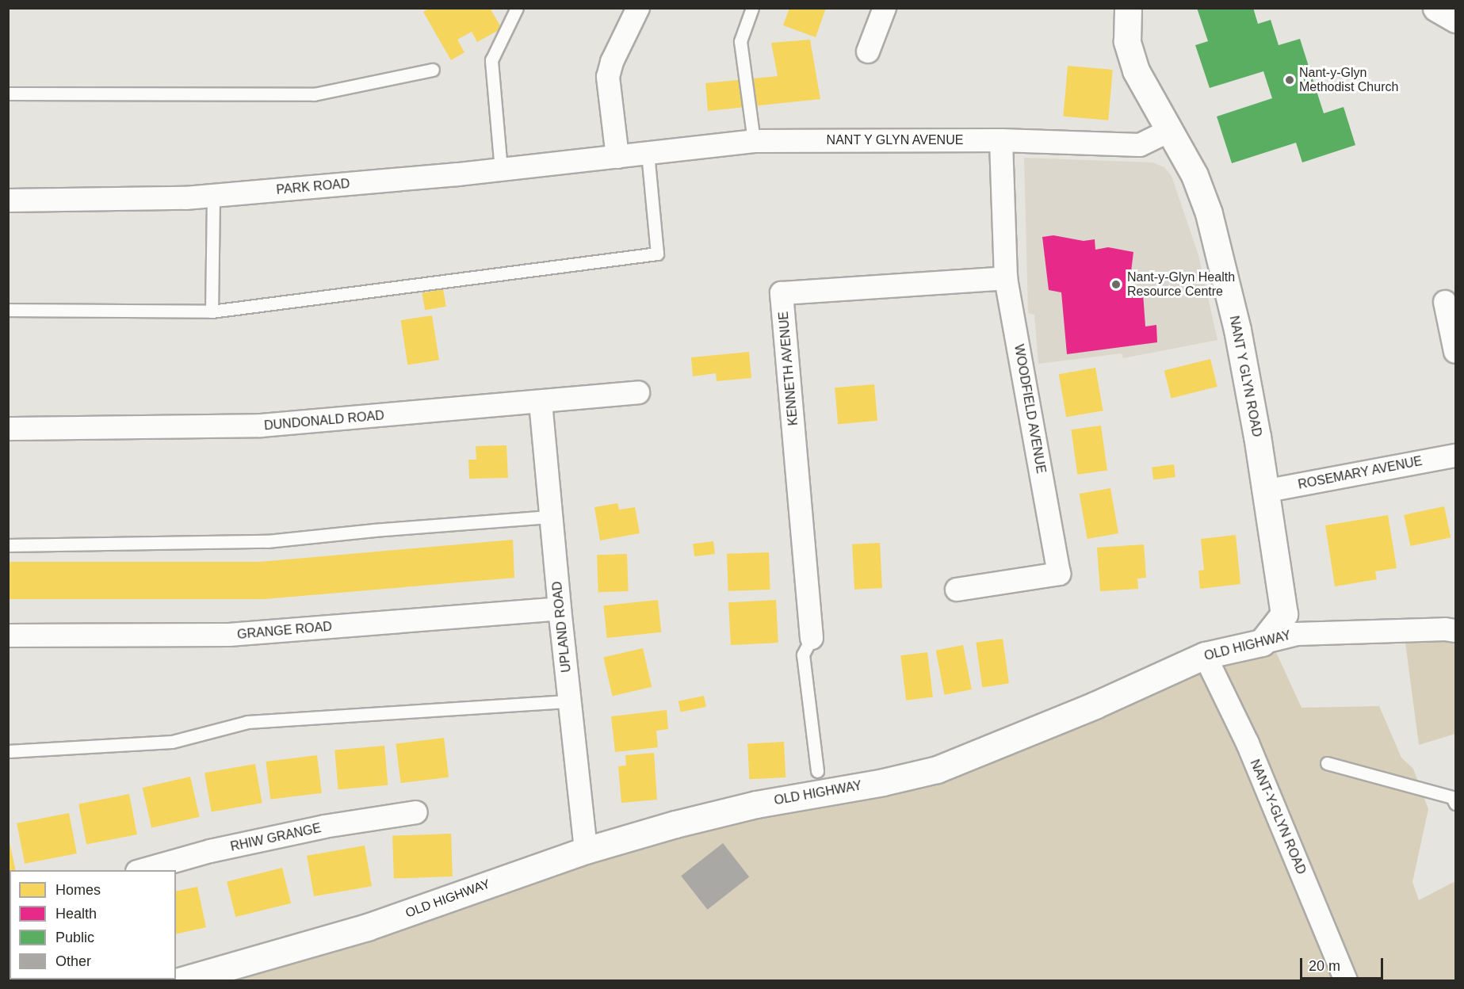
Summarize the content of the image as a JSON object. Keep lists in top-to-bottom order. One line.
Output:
{"streets":{"street":["NANT Y GLYN AVENUE","PARK ROAD","KENNETH AVENUE","NANT Y GLYN ROAD","WOODFIELD AVENUE","DUNDONALD ROAD","ROSEMARY AVENUE","UPLAND ROAD","GRANGE ROAD","OLD HIGHWAY","NANT-Y-GLYN ROAD","RHIW GRANGE"]},"crossings":[["NANT Y GLYN AVENUE","PARK ROAD"],["NANT Y GLYN AVENUE","NANT Y GLYN ROAD"],["NANT Y GLYN AVENUE","WOODFIELD AVENUE"],["KENNETH AVENUE","WOODFIELD AVENUE"],["NANT Y GLYN ROAD","ROSEMARY AVENUE"],["NANT Y GLYN ROAD","OLD HIGHWAY"],["DUNDONALD ROAD","UPLAND ROAD"],["UPLAND ROAD","GRANGE ROAD"],["UPLAND ROAD","OLD HIGHWAY"],["OLD HIGHWAY","NANT-Y-GLYN ROAD"]],"places":["Nant-y-Glyn Methodist Church","Nant-y-Glyn Health Resource Centre"],"legend":["Homes","Health","Public","Other"],"scale_bar":"20 m"}
